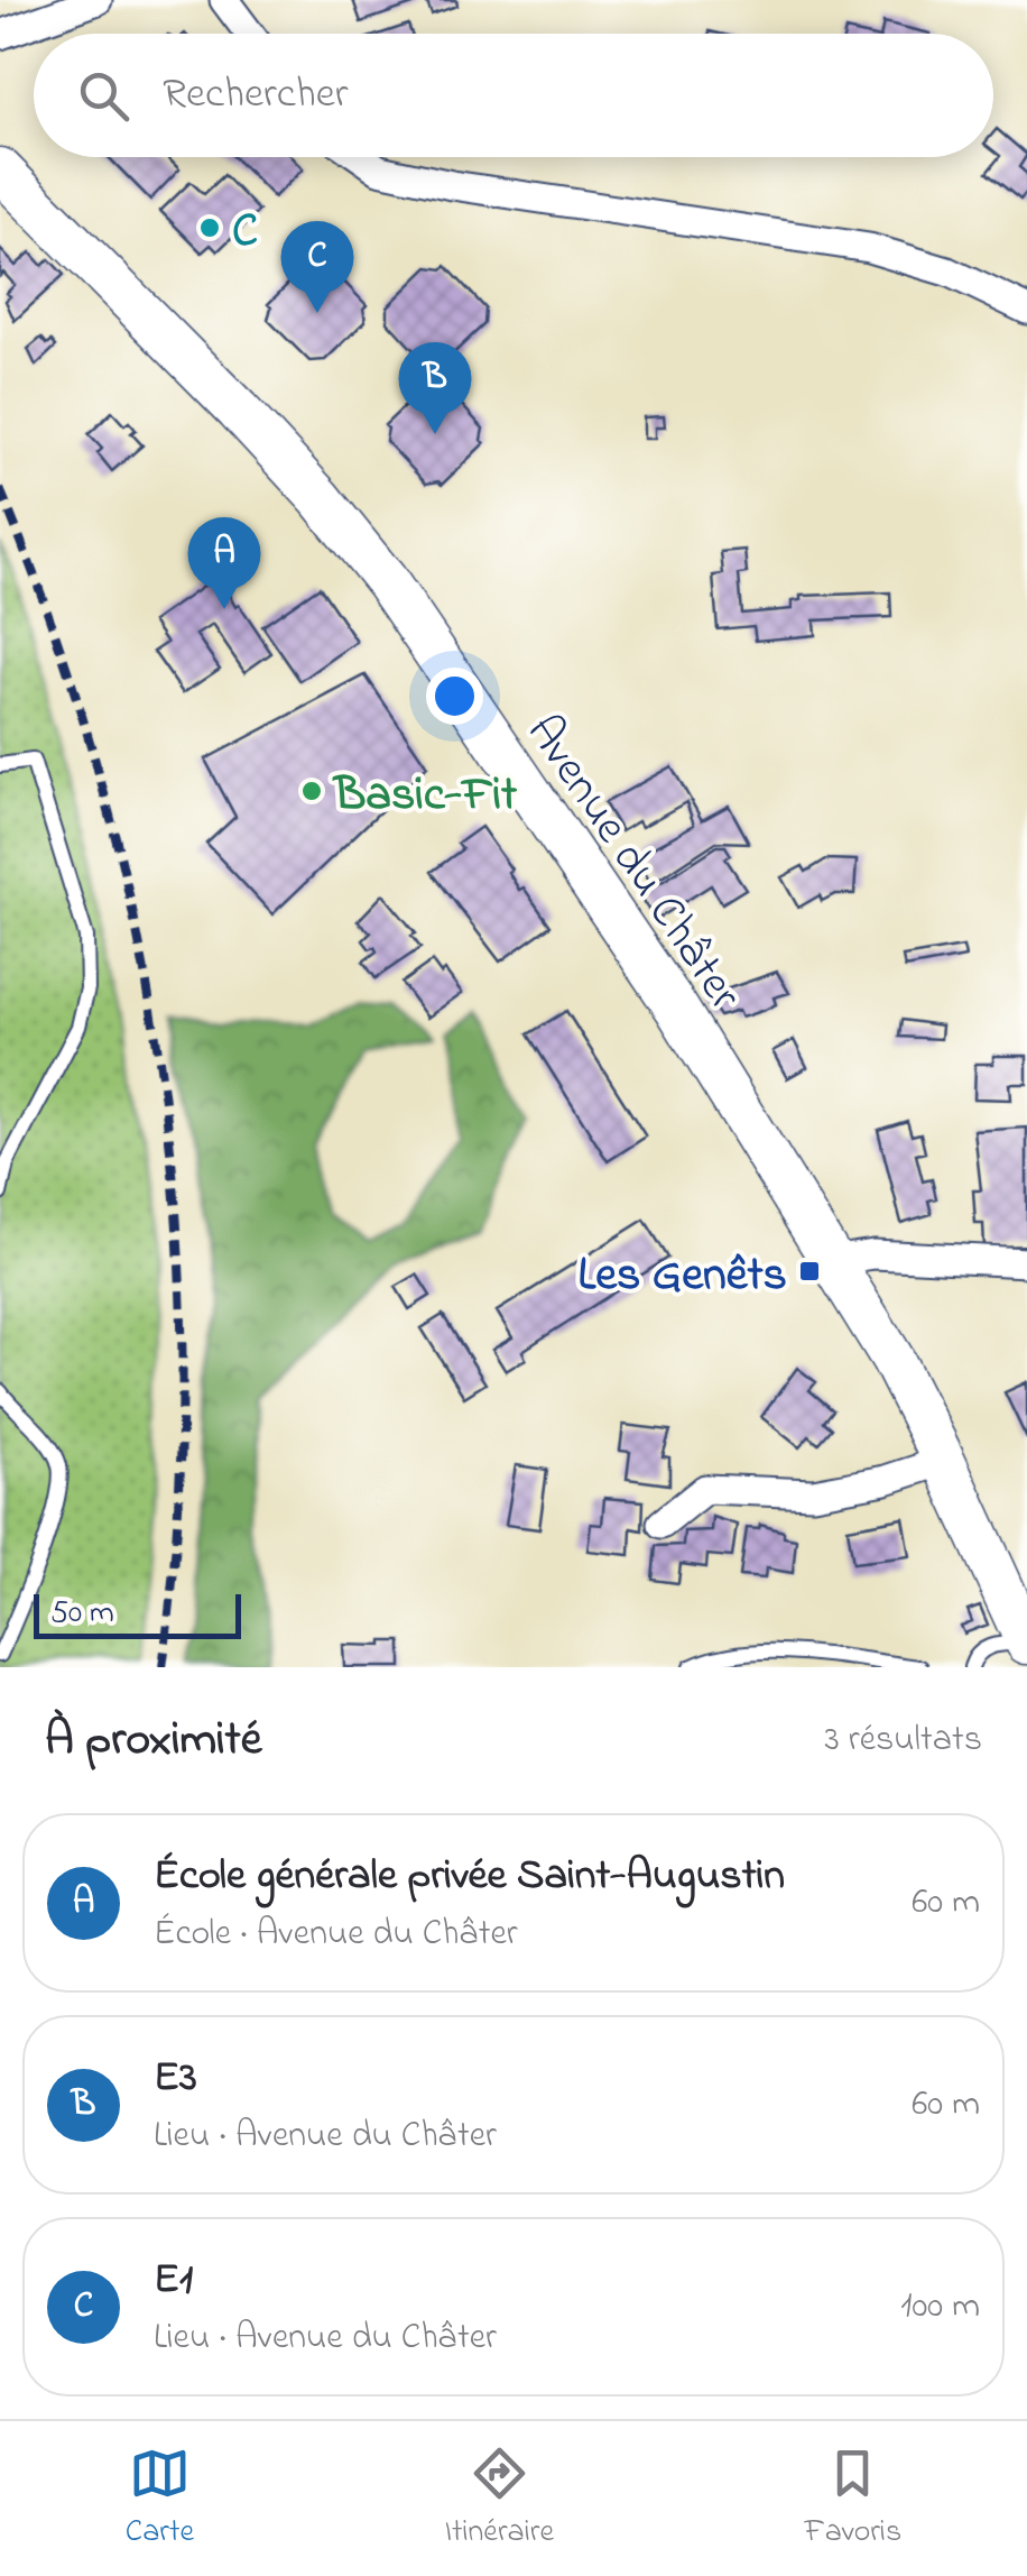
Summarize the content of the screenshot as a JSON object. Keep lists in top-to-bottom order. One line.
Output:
{"streets":{"main road":["Avenue du Châter"]},"places":{"other":["C","Basic-Fit"],"transit":["Les Genêts"]},"scale_bar":"50 m","page":{"search":"Rechercher","pins":["C","B","A"],"scale":"50 m","heading":["À proximité","3 résultats"],"list":[{"mark":"A","name":"École générale privée Saint-Augustin","note":"École · Avenue du Châter","value":"60 m"},{"mark":"B","name":"E3","note":"Lieu · Avenue du Châter","value":"60 m"},{"mark":"C","name":"E1","note":"Lieu · Avenue du Châter","value":"100 m"}],"nav":["Carte","Itinéraire","Favoris"]}}
